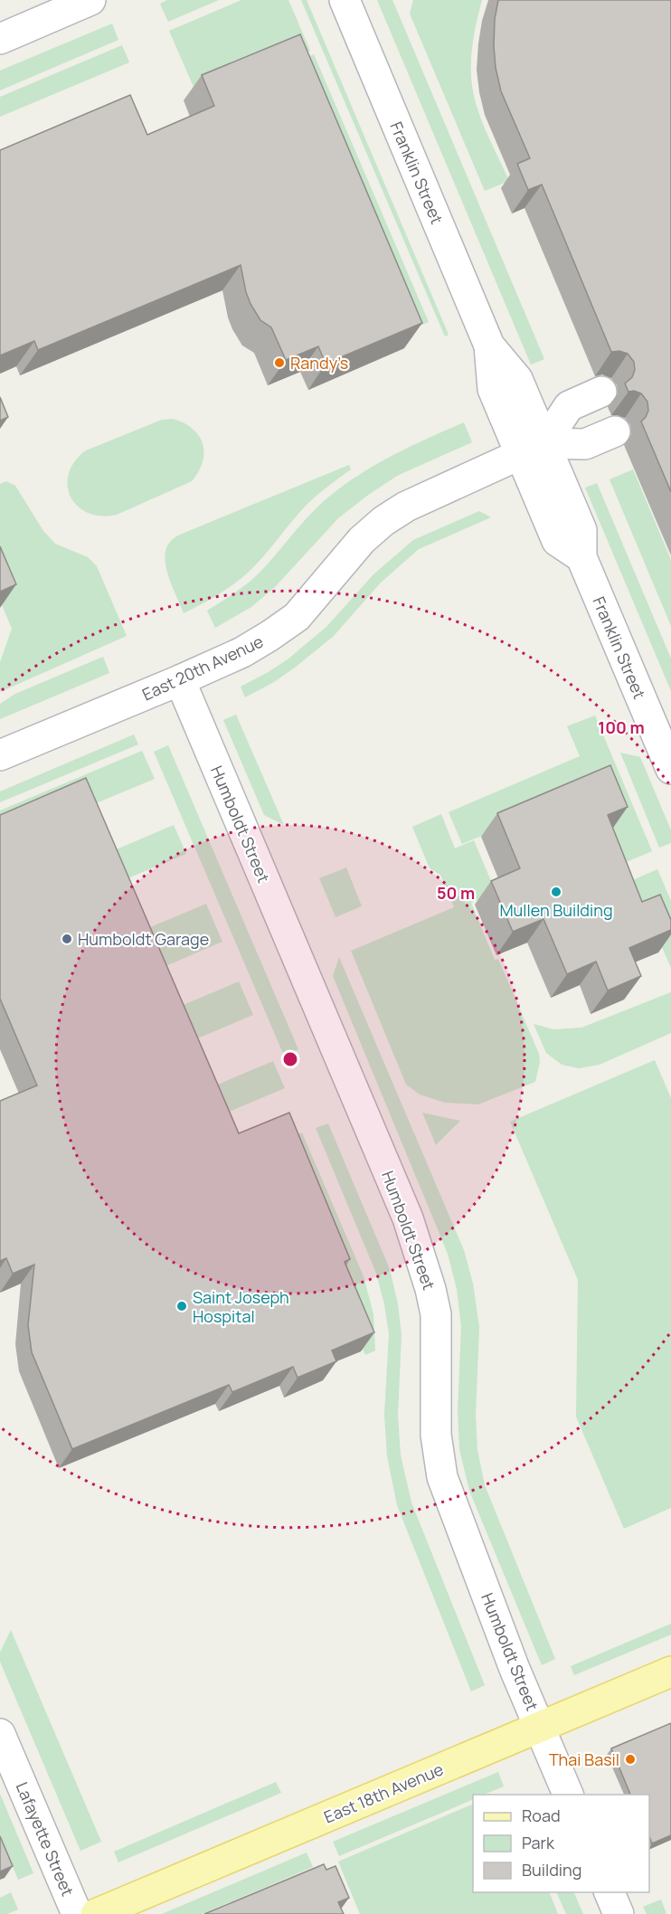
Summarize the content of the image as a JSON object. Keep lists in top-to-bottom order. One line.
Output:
{"streets":{"main road":["East 18th Avenue"],"street":["Franklin Street","East 20th Avenue","Humboldt Street","Lafayette Street"]},"crossings":[["Franklin Street","East 20th Avenue"],["East 20th Avenue","Humboldt Street"],["Humboldt Street","East 18th Avenue"]],"places":["Randy’s","Mullen Building","Humboldt Garage","Saint Joseph Hospital","Thai Basil"],"legend":["Road","Park","Building"],"rings":["100 m","50 m"]}
